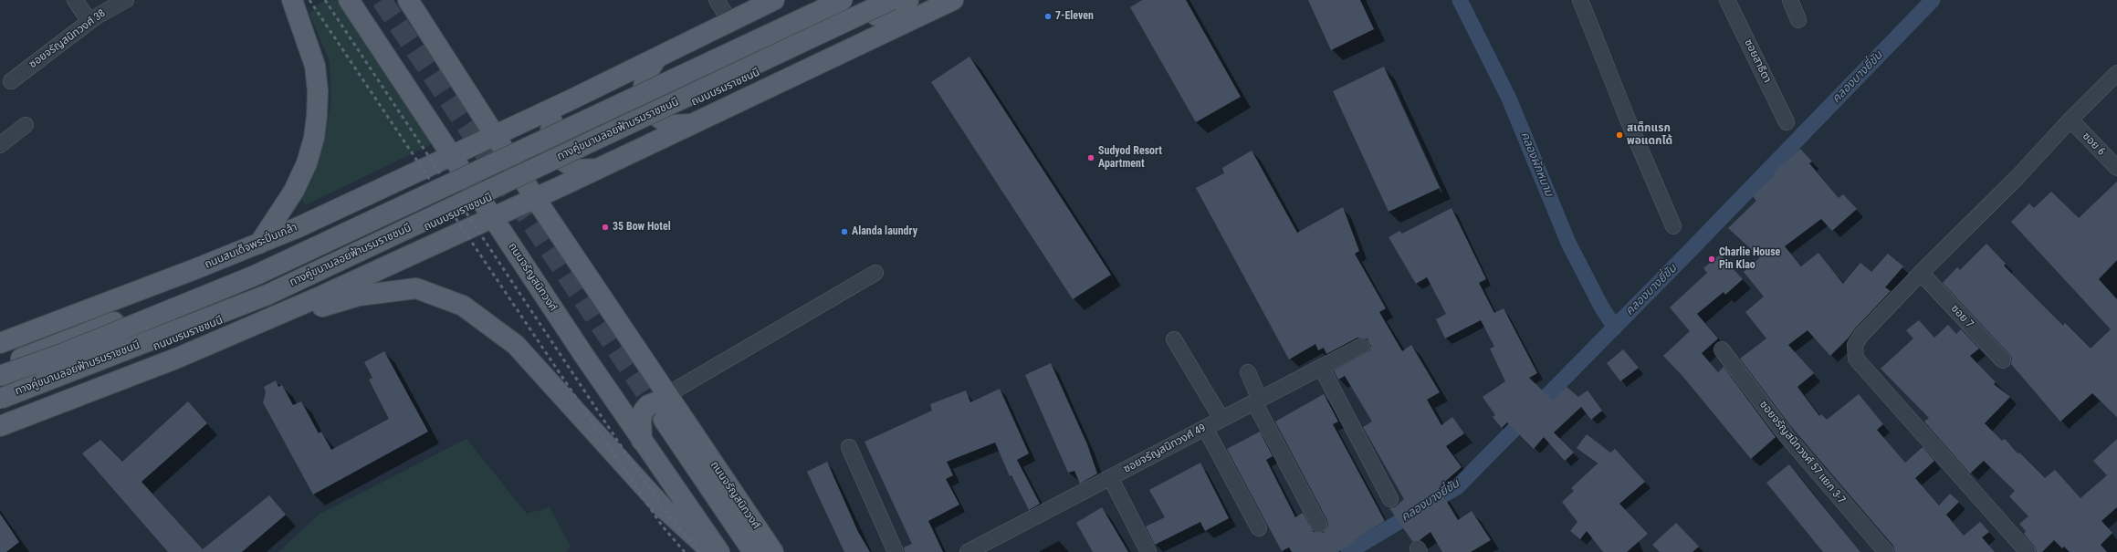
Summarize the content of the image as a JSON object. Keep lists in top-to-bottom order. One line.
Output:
{"streets":{"main road":["ถนนบรมราชชนนี","ทางคู่ขนานลอยฟ้าบรมราชชนนี","ถนนสมเด็จพระปิ่นเกล้า","ถนนจรัญสนิทวงศ์"],"street":["ซอยจรัญสนิทวงศ์ 38","ซอยสาธิตา","ซอย 6","ซอย 7","ซอยจรัญสนิทวงศ์ 49","ซอยจรัญสนิทวงศ์ 57 แยก 3-7"]},"crossings":[["ถนนบรมราชชนนี","ถนนจรัญสนิทวงศ์"],["ถนนสมเด็จพระปิ่นเกล้า","ถนนจรัญสนิทวงศ์"]],"water":["คลองบางยี่ขัน","คลองผักหนาม"],"places":["7-Eleven","สเต็กแรก พอแดกได้","Sudyod Resort Apartment","35 Bow Hotel","Alanda laundry","Charlie House Pin Klao"]}
